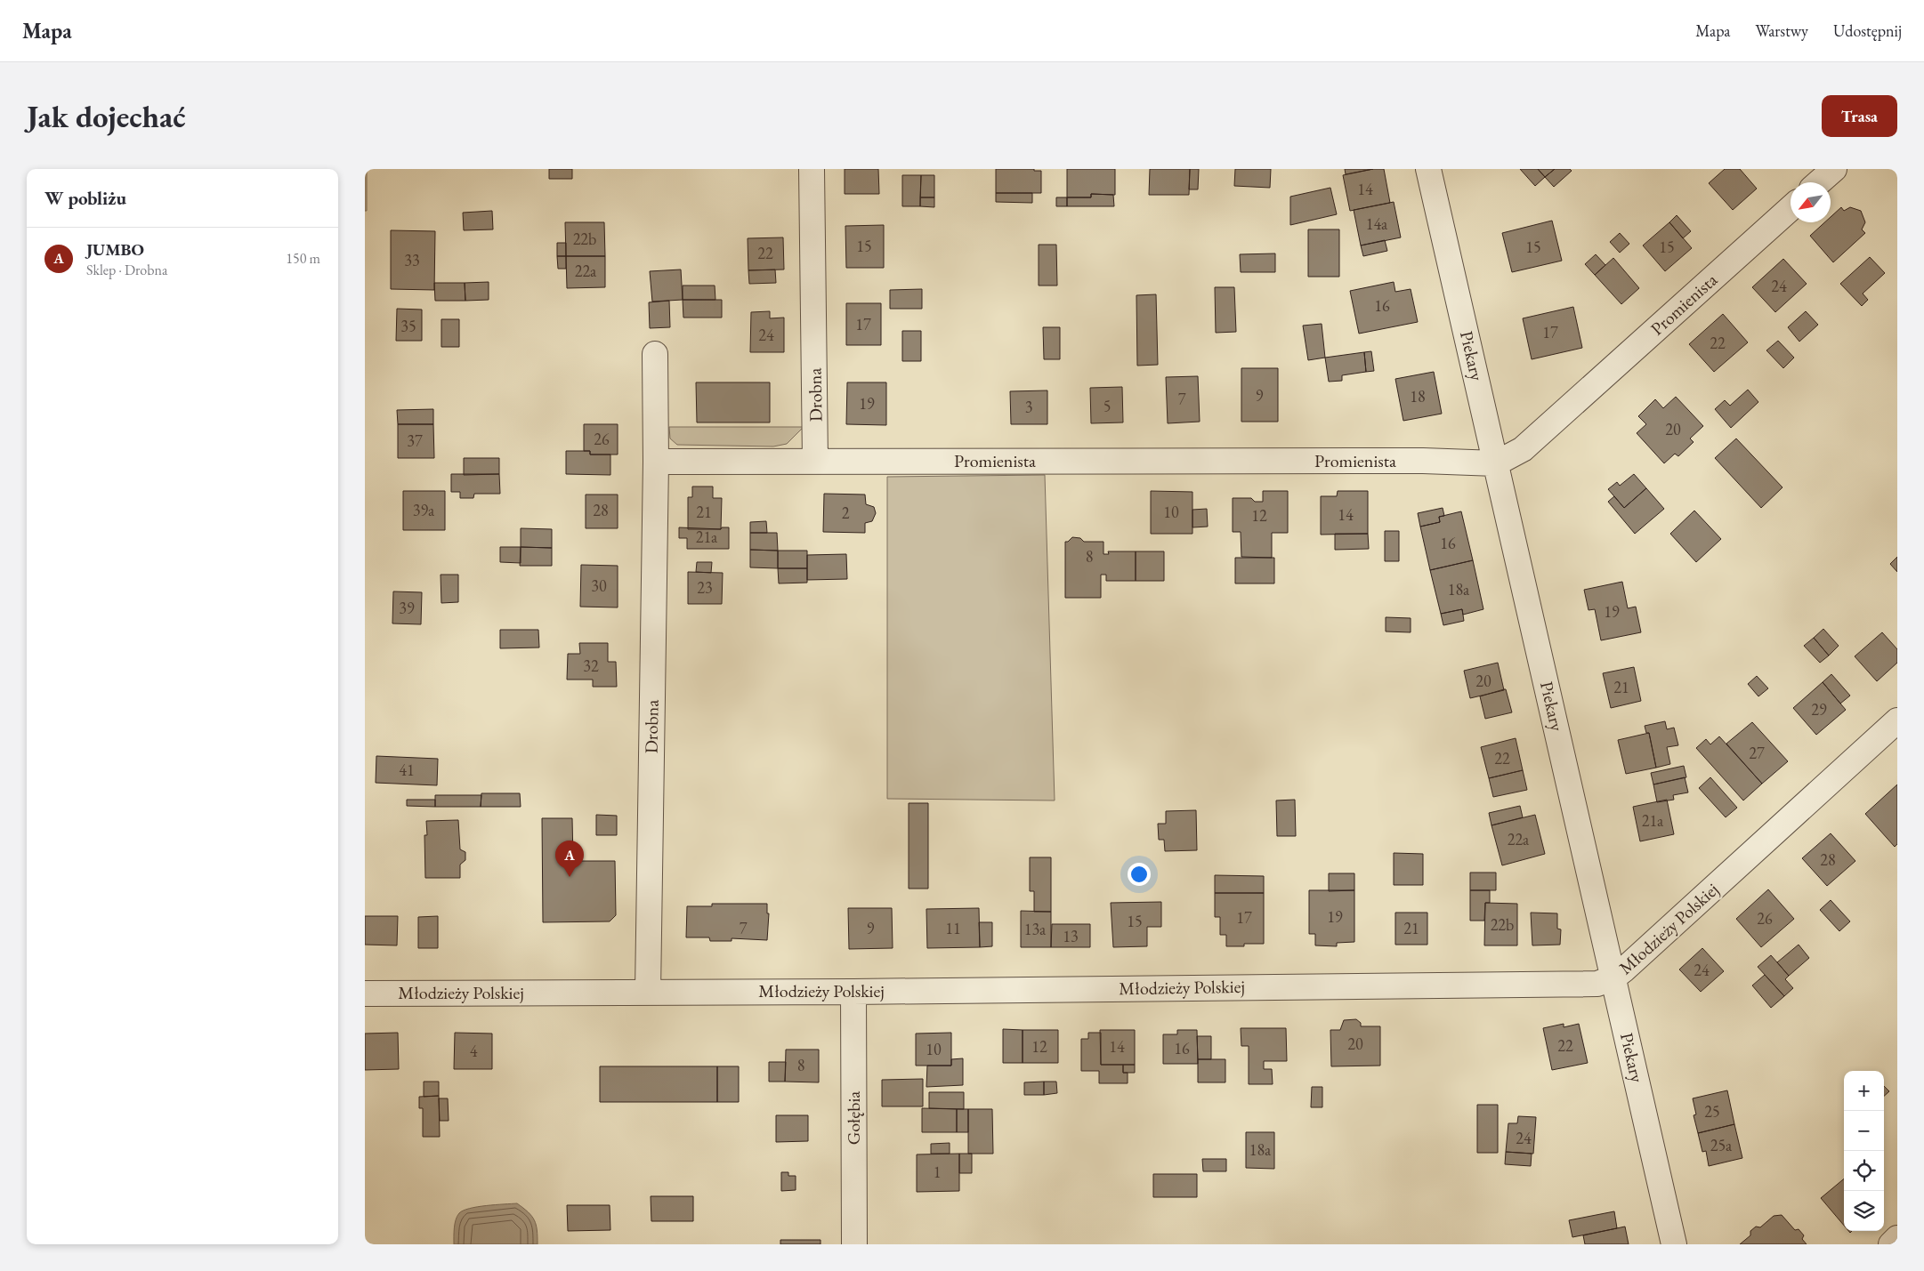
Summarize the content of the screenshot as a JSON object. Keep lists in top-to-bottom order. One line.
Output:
{"streets":{"street":["Promienista","Piekary","Drobna","Młodzieży Polskiej","Gołębia"]},"crossings":[["Promienista","Piekary"],["Promienista","Drobna"],["Piekary","Młodzieży Polskiej"],["Drobna","Młodzieży Polskiej"],["Młodzieży Polskiej","Gołębia"]],"house_numbers":["14","14a","22b","15","15","15","22","33","22a","24","16","17","35","17","24","22","9","18","7","19","5","3","20","26","37","39a","28","21","10","2","14","12","21a","16","8","30","23","18a","39","19","32","20","21","29","27","22","41","21a","22a","28","19","17","26","15","22b","7","9","11","21","13a","13","24","20","22","12","14","16","10","4","8","25","24","25a","18a","1"],"north":"bottom left","page":{"header":"Mapa","nav":["Mapa","Warstwy","Udostępnij"],"buttons":"Trasa","title":"Jak dojechać","heading":"W pobliżu","list":[{"mark":"A","name":"JUMBO","note":"Sklep · Drobna","value":"150 m"}],"pins":"A","map_buttons":["+","−"]}}
